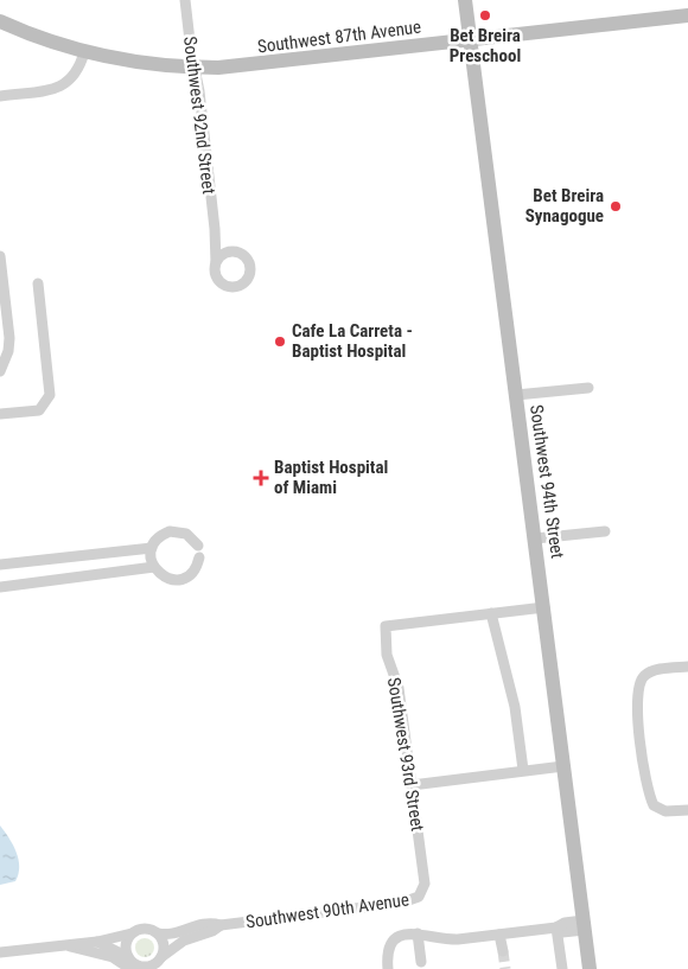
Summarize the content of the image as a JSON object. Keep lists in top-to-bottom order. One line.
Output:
{"streets":{"street":["Southwest 87th Avenue","Southwest 92nd Street","Southwest 94th Street","Southwest 93rd Street","Southwest 90th Avenue"]},"crossings":[["Southwest 87th Avenue","Southwest 92nd Street"],["Southwest 87th Avenue","Southwest 94th Street"],["Southwest 93rd Street","Southwest 90th Avenue"]],"places":{"other":["Bet Breira Preschool","Bet Breira Synagogue","Cafe La Carreta - Baptist Hospital"],"health":["Baptist Hospital of Miami"]}}
